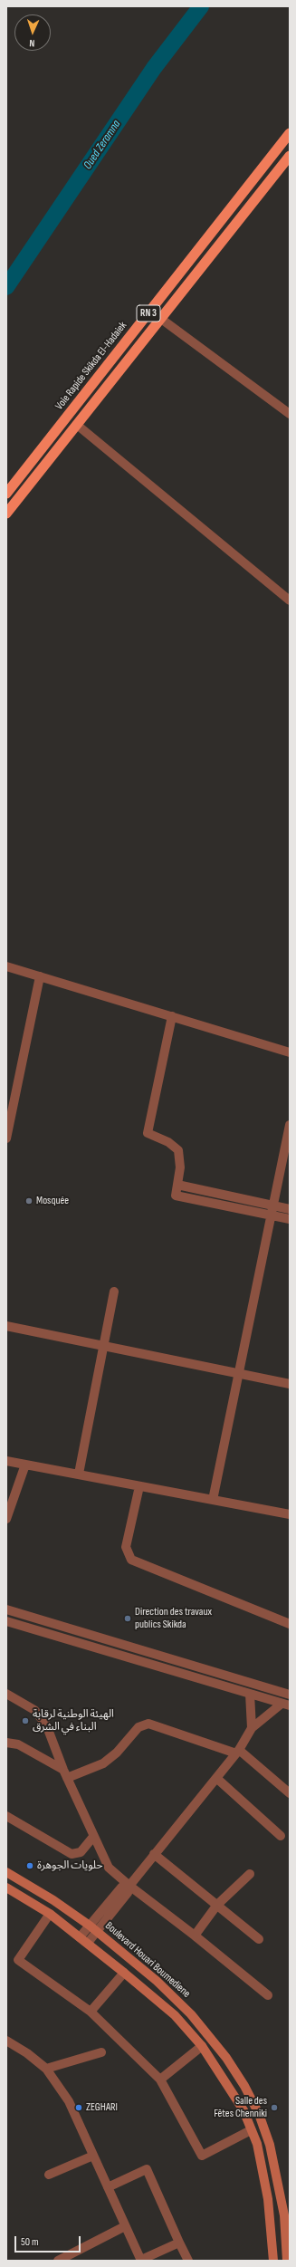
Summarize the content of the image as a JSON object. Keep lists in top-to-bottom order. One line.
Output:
{"streets":{"highway":["RN 3","Voie Rapide Skikda El-Hadaiek"],"main road":["Boulevard Houari Boumediene"]},"water":["Oued Zeramna"],"places":["Mosquée","Direction des travaux publics Skikda","الهيئة الوطنية لرقابة البناء في الشرق","حلويات الجوهرة","ZEGHARI","Salle des Fêtes Chenniki"],"scale_bar":"50 m","north":"bottom"}
